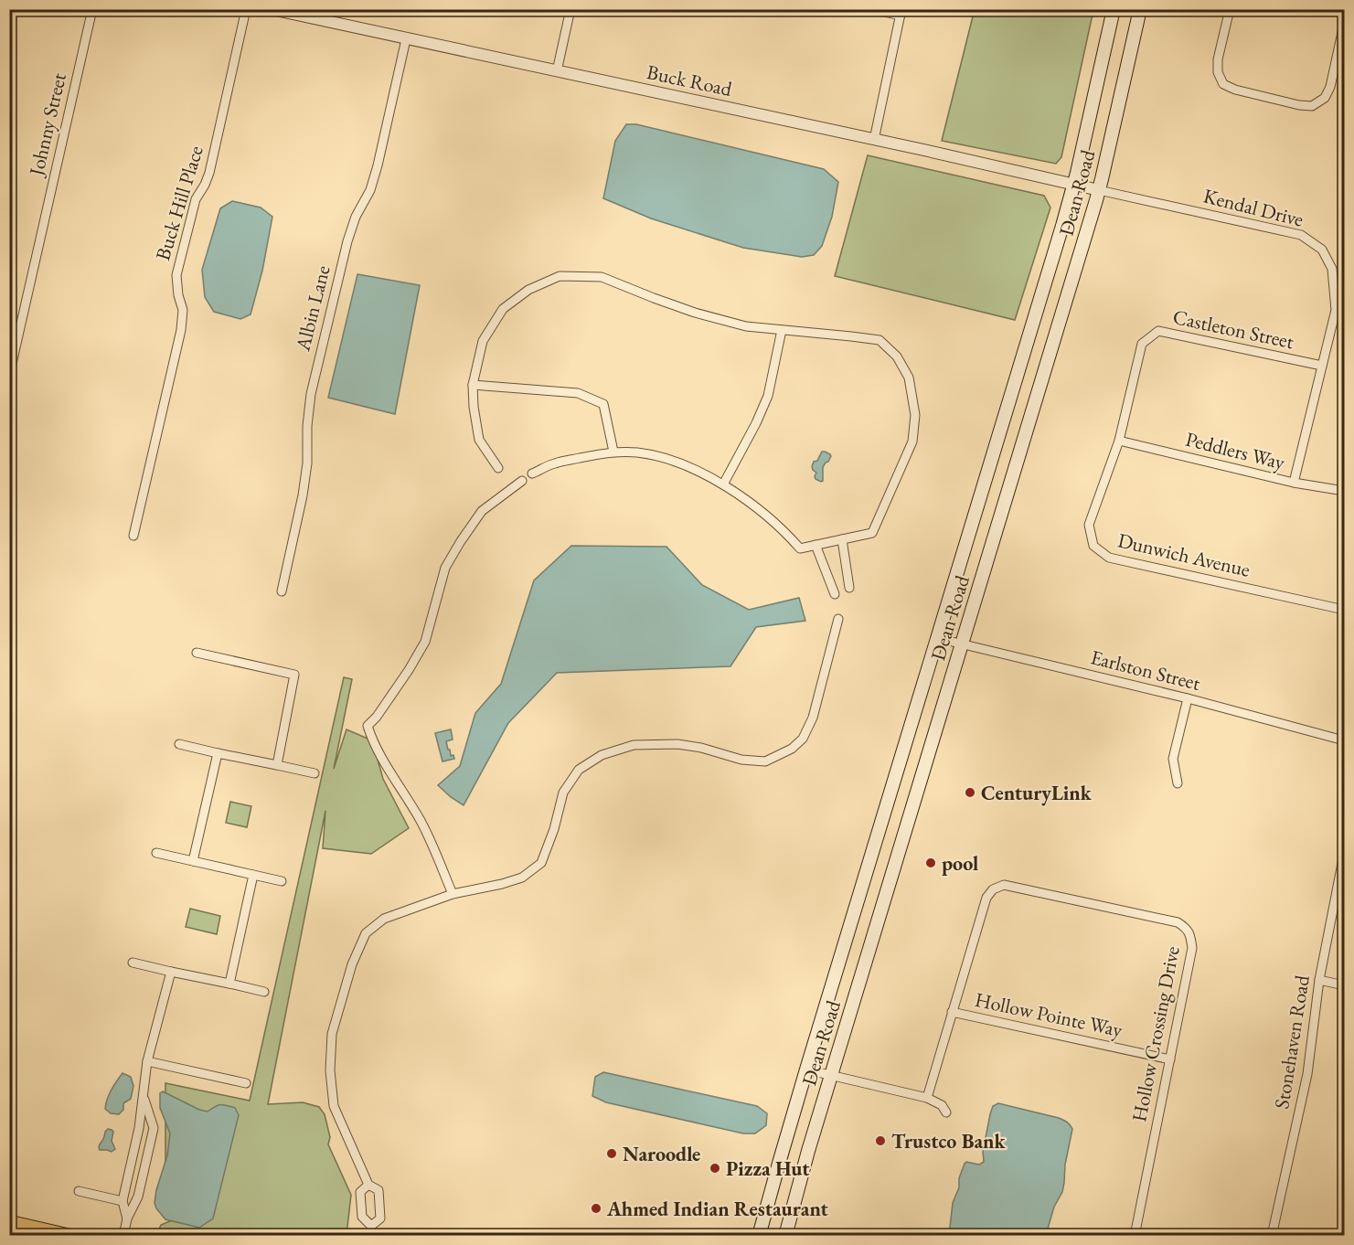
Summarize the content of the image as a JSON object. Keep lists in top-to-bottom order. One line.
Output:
{"streets":{"main road":["Dean Road"],"street":["Buck Road","Johnny Street","Buck Hill Place","Kendal Drive","Albin Lane","Castleton Street","Peddlers Way","Dunwich Avenue","Earlston Street","Hollow Pointe Way","Hollow Crossing Drive","Stonehaven Road"]},"crossings":[["Buck Road","Dean Road"],["Buck Road","Kendal Drive"],["Buck Road","Albin Lane"],["Dean Road","Kendal Drive"],["Dean Road","Earlston Street"],["Kendal Drive","Castleton Street"],["Kendal Drive","Peddlers Way"],["Castleton Street","Peddlers Way"],["Castleton Street","Dunwich Avenue"],["Peddlers Way","Dunwich Avenue"],["Hollow Pointe Way","Hollow Crossing Drive"]],"places":["CenturyLink","pool","Trustco Bank","Naroodle","Pizza Hut","Ahmed Indian Restaurant"]}
